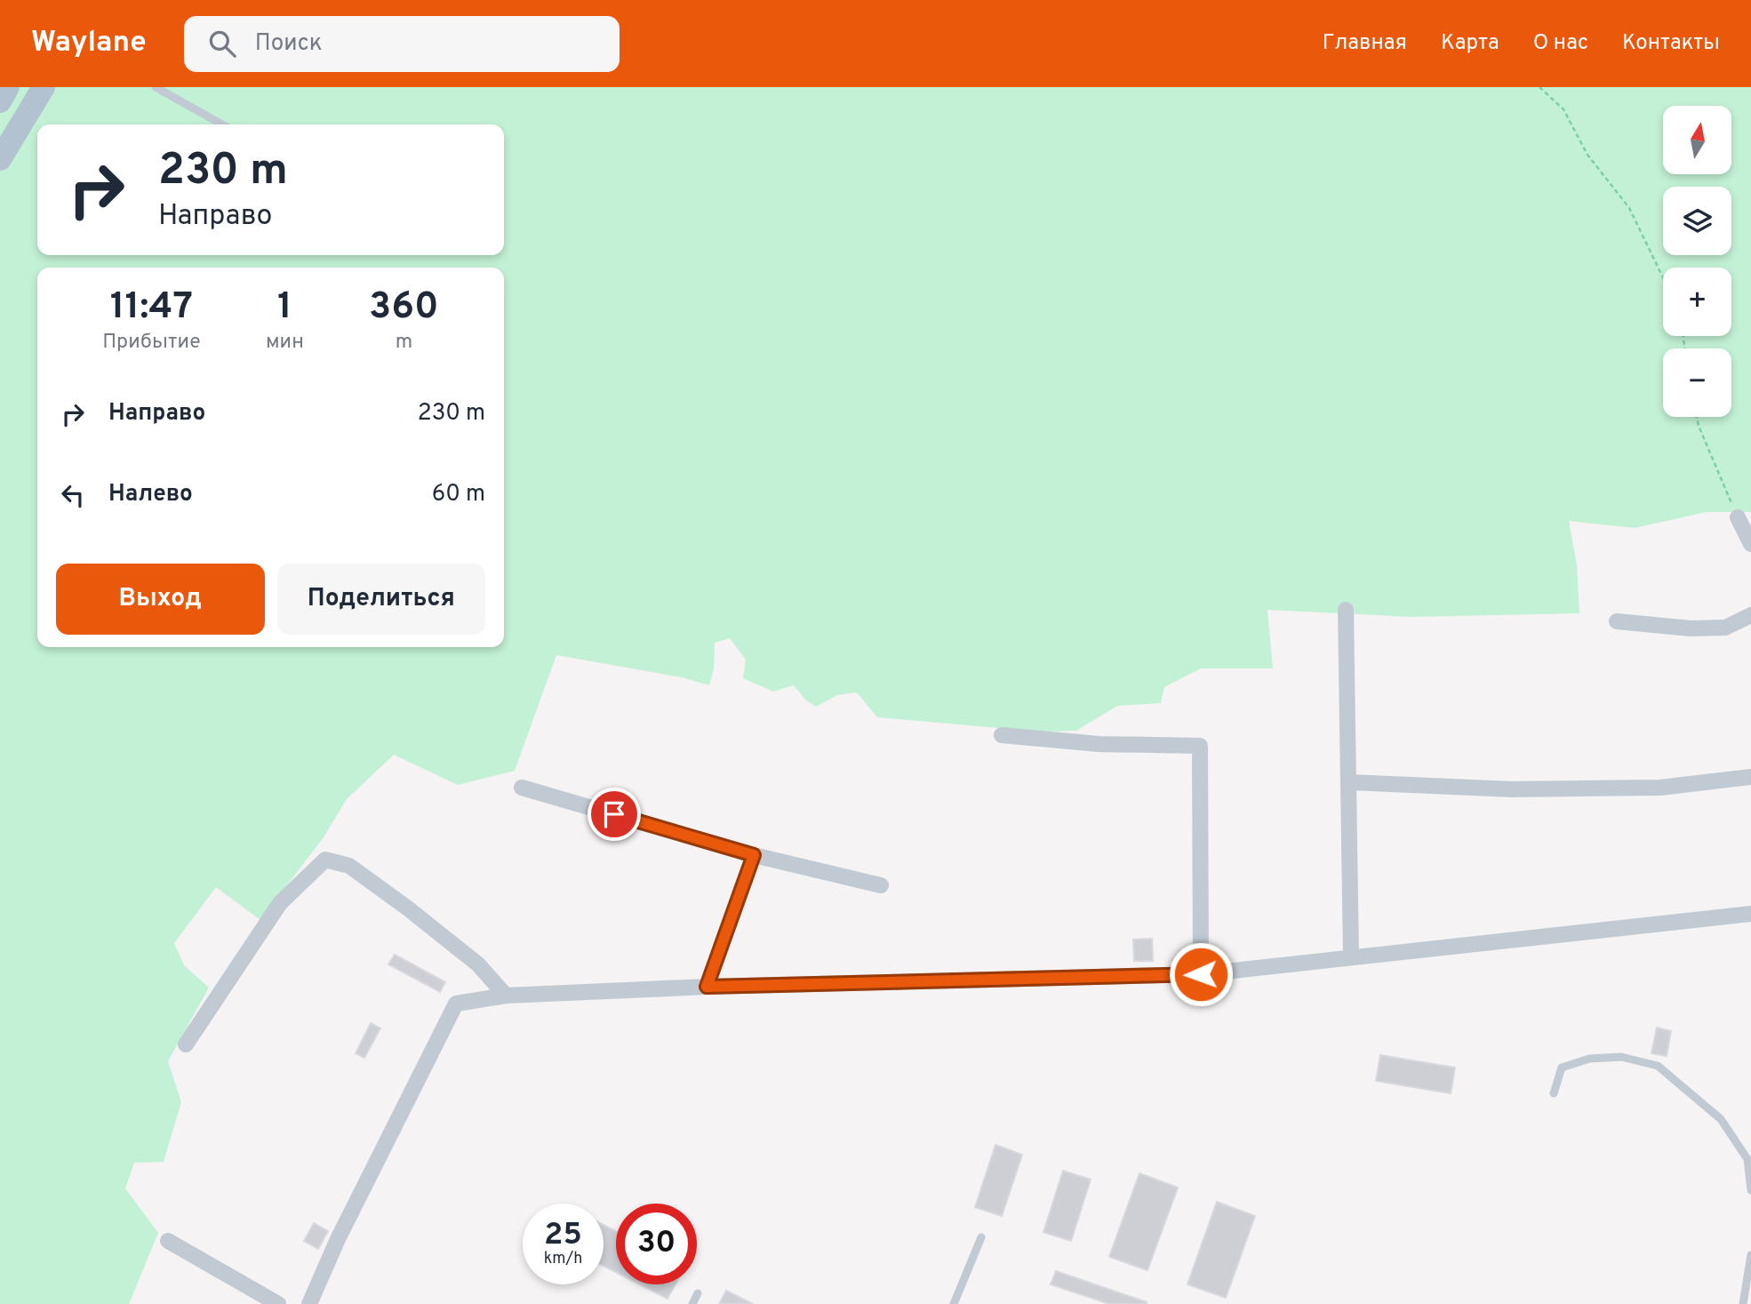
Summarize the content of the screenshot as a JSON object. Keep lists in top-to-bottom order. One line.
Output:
{"north":"top","page":{"header":"Waylane","search":"Поиск","nav":["Главная","Карта","О нас","Контакты"],"map_buttons":["+","−"],"turn":["230 m","Направо"],"eta":["11:47","Прибытие","1","мин","360","m"],"list":[{"name":"Направо","value":"230 m"},{"name":"Налево","value":"60 m"}],"buttons":["Выход","Поделиться"],"speed":"25 km/h","limit":"30"}}
